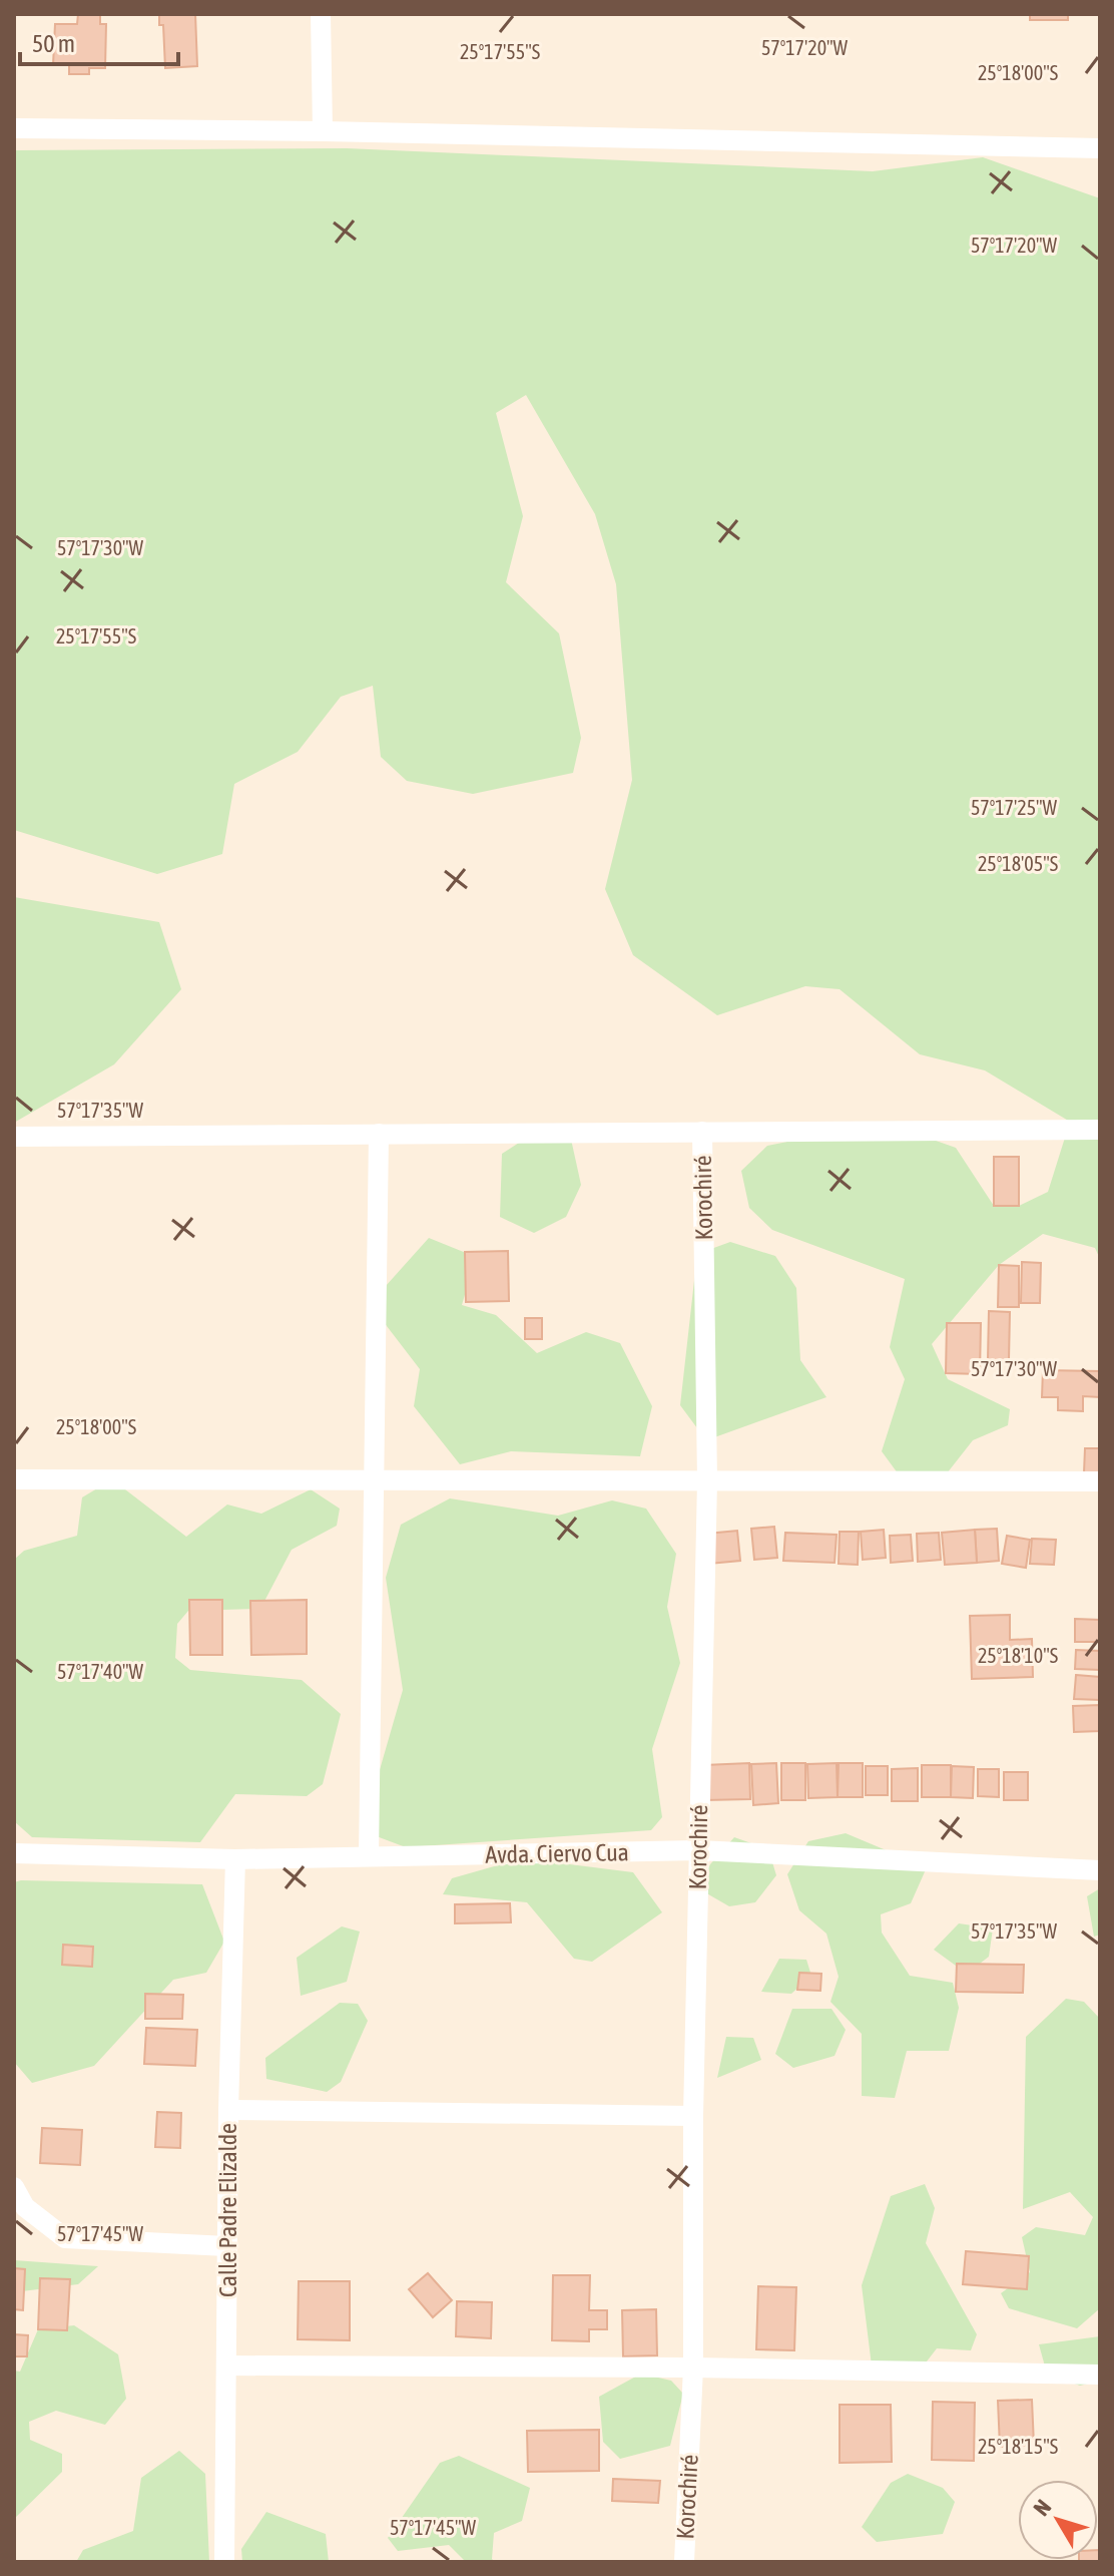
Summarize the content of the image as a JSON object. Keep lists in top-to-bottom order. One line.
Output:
{"streets":{"street":["Korochiré","Avda. Ciervo Cua","Calle Padre Elizalde"]},"crossings":[["Korochiré","Avda. Ciervo Cua"],["Avda. Ciervo Cua","Calle Padre Elizalde"]],"scale_bar":"50 m","north":"top left","coordinates":["57°17'20\"W","25°17'55\"S","25°18'00\"S","57°17'30\"W","57°17'25\"W","25°18'05\"S","57°17'35\"W","25°18'10\"S","57°17'40\"W","57°17'45\"W","25°18'15\"S"]}
